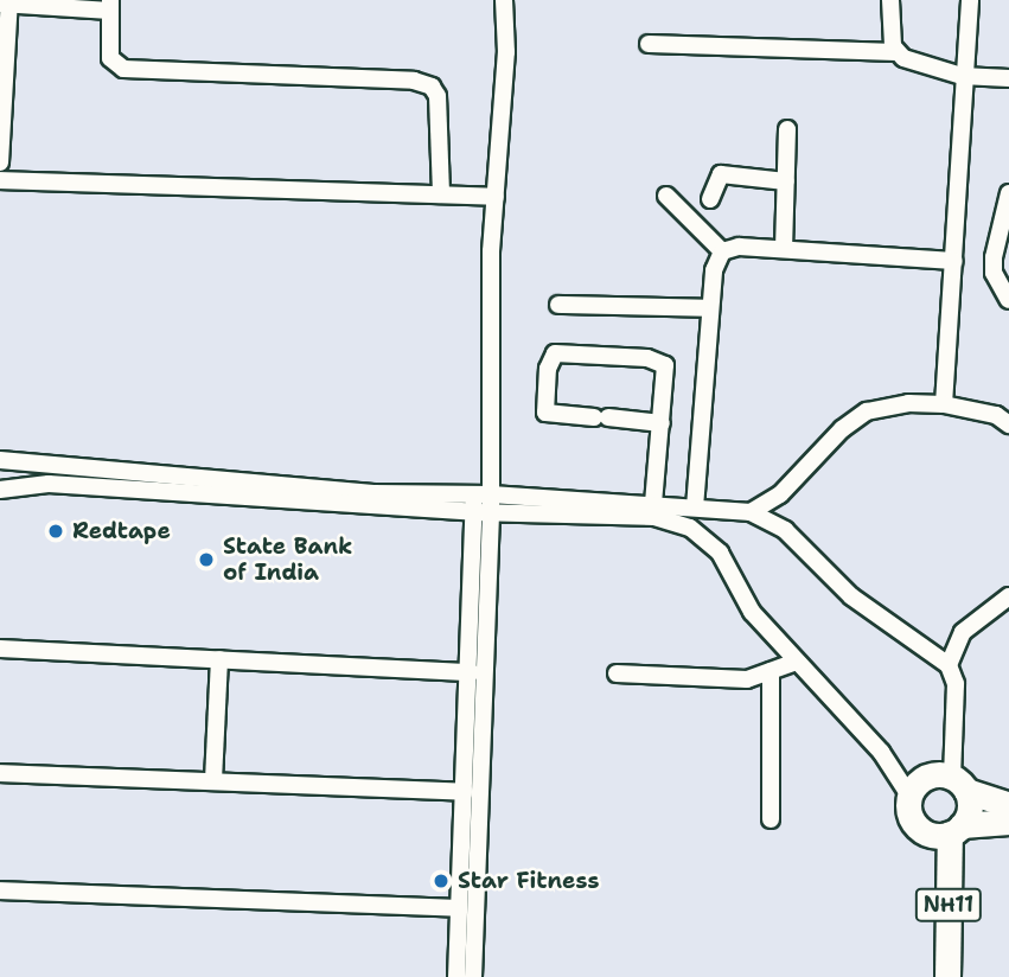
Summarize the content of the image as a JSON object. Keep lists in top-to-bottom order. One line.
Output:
{"streets":{"highway":["NH11"]},"places":["Redtape","State Bank of India","Star Fitness"]}
